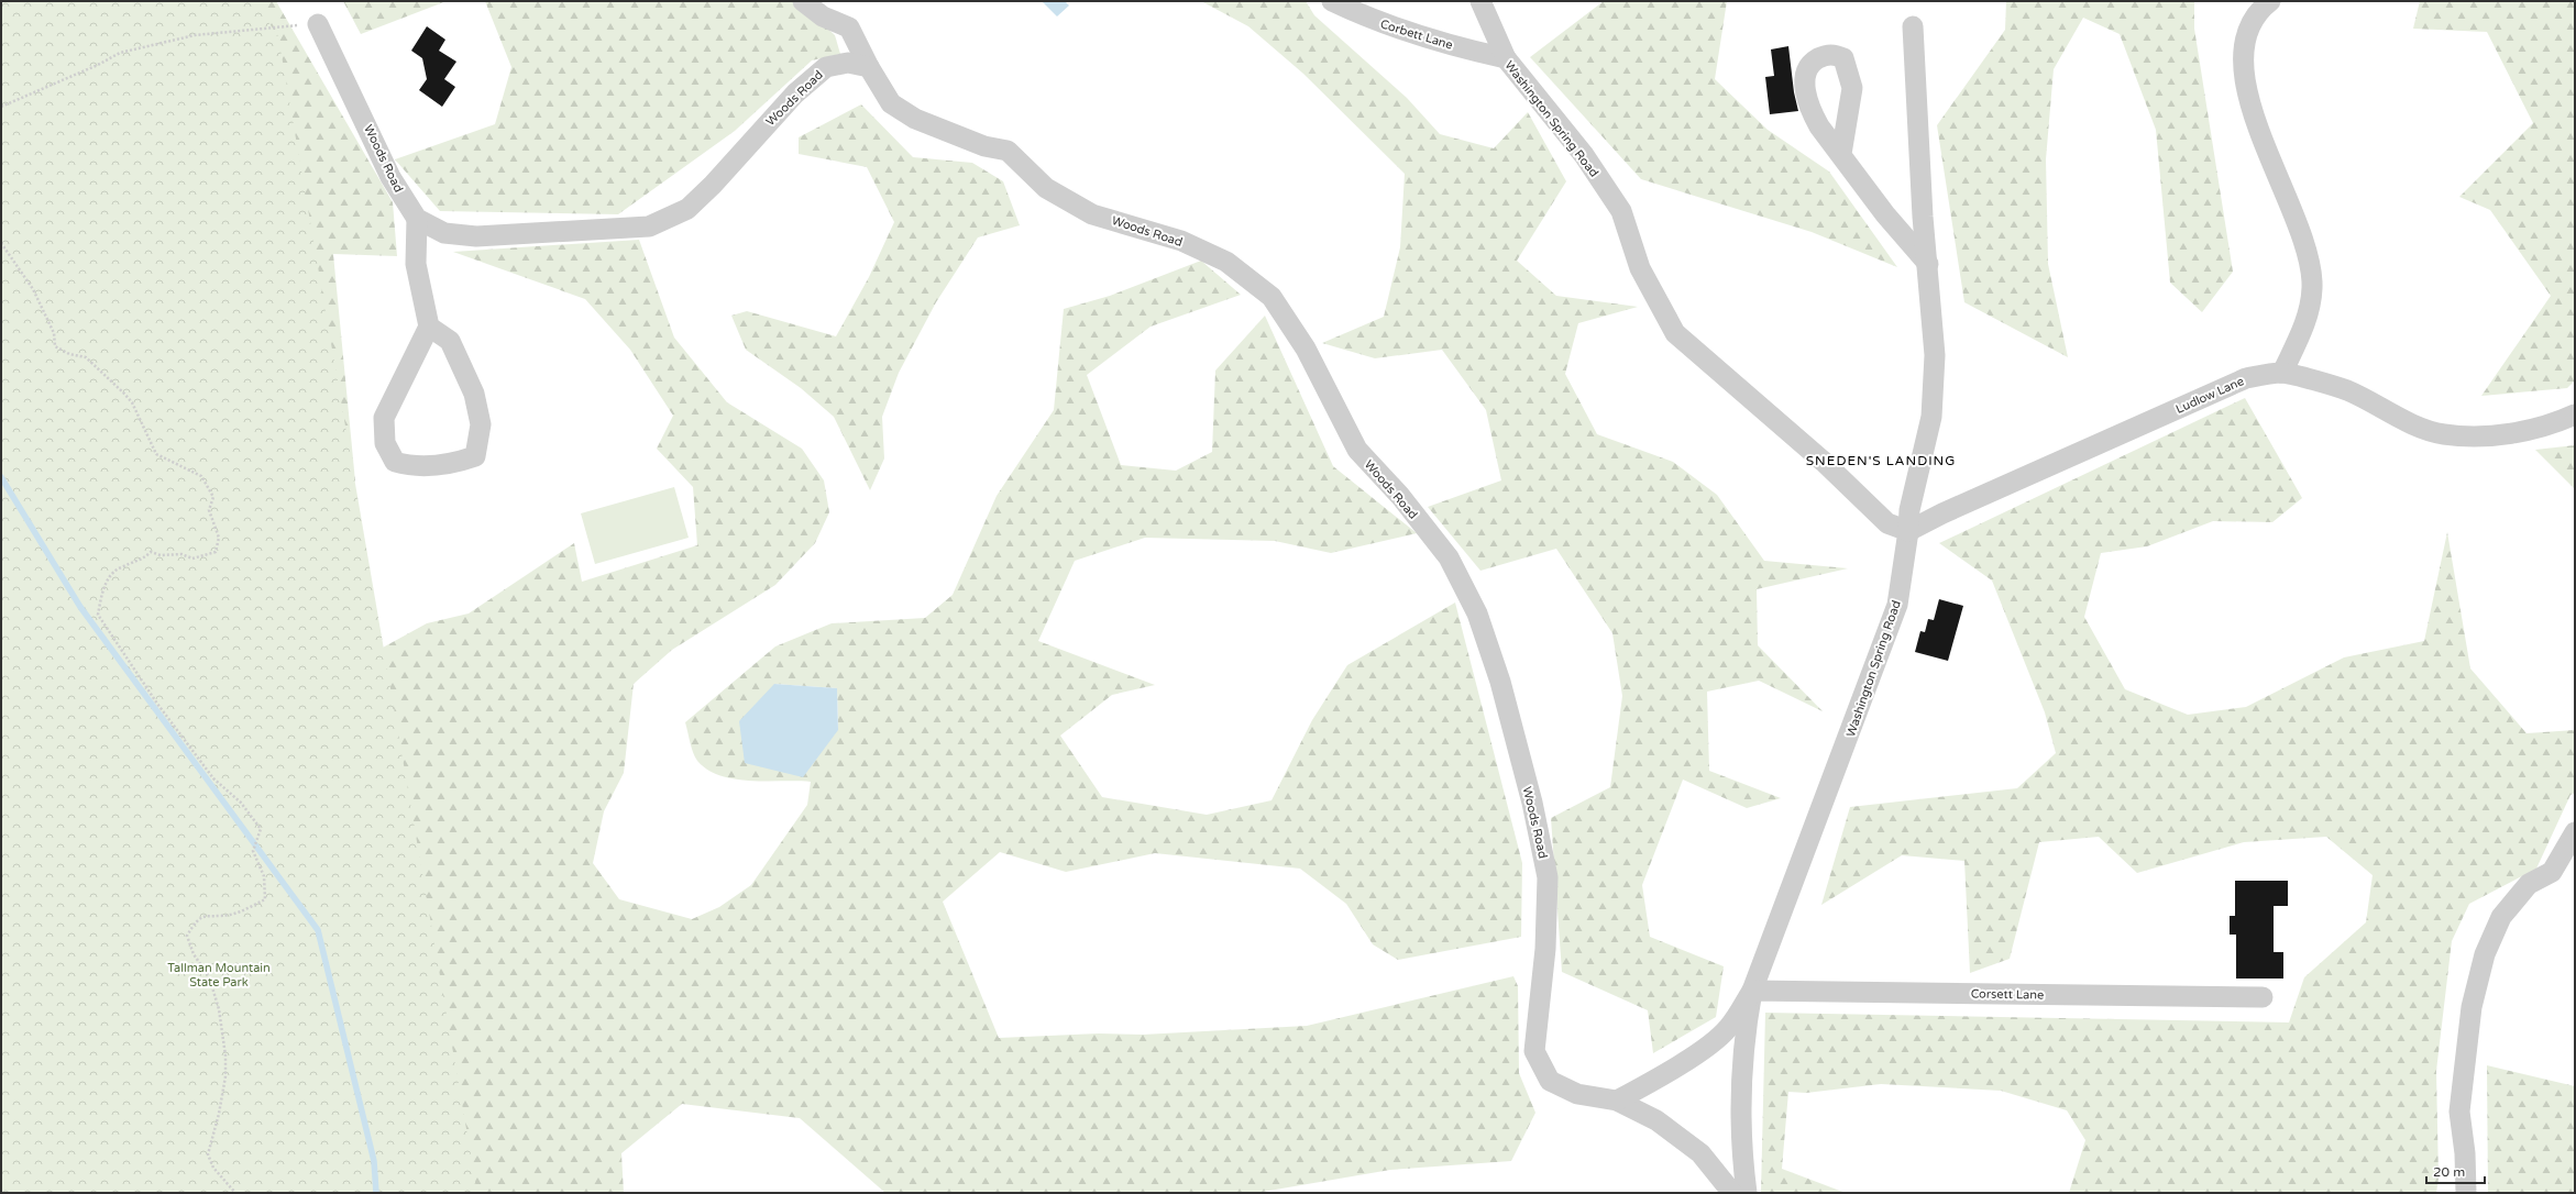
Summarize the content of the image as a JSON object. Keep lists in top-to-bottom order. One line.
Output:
{"streets":{"street":["Corbett Lane","Woods Road","Washington Spring Road","Ludlow Lane","Corsett Lane"]},"crossings":[["Corbett Lane","Washington Spring Road"],["Washington Spring Road","Ludlow Lane"],["Washington Spring Road","Corsett Lane"]],"districts":["SNEDEN'S LANDING"],"parks":["Tallman Mountain State Park"],"scale_bar":"20 m"}
